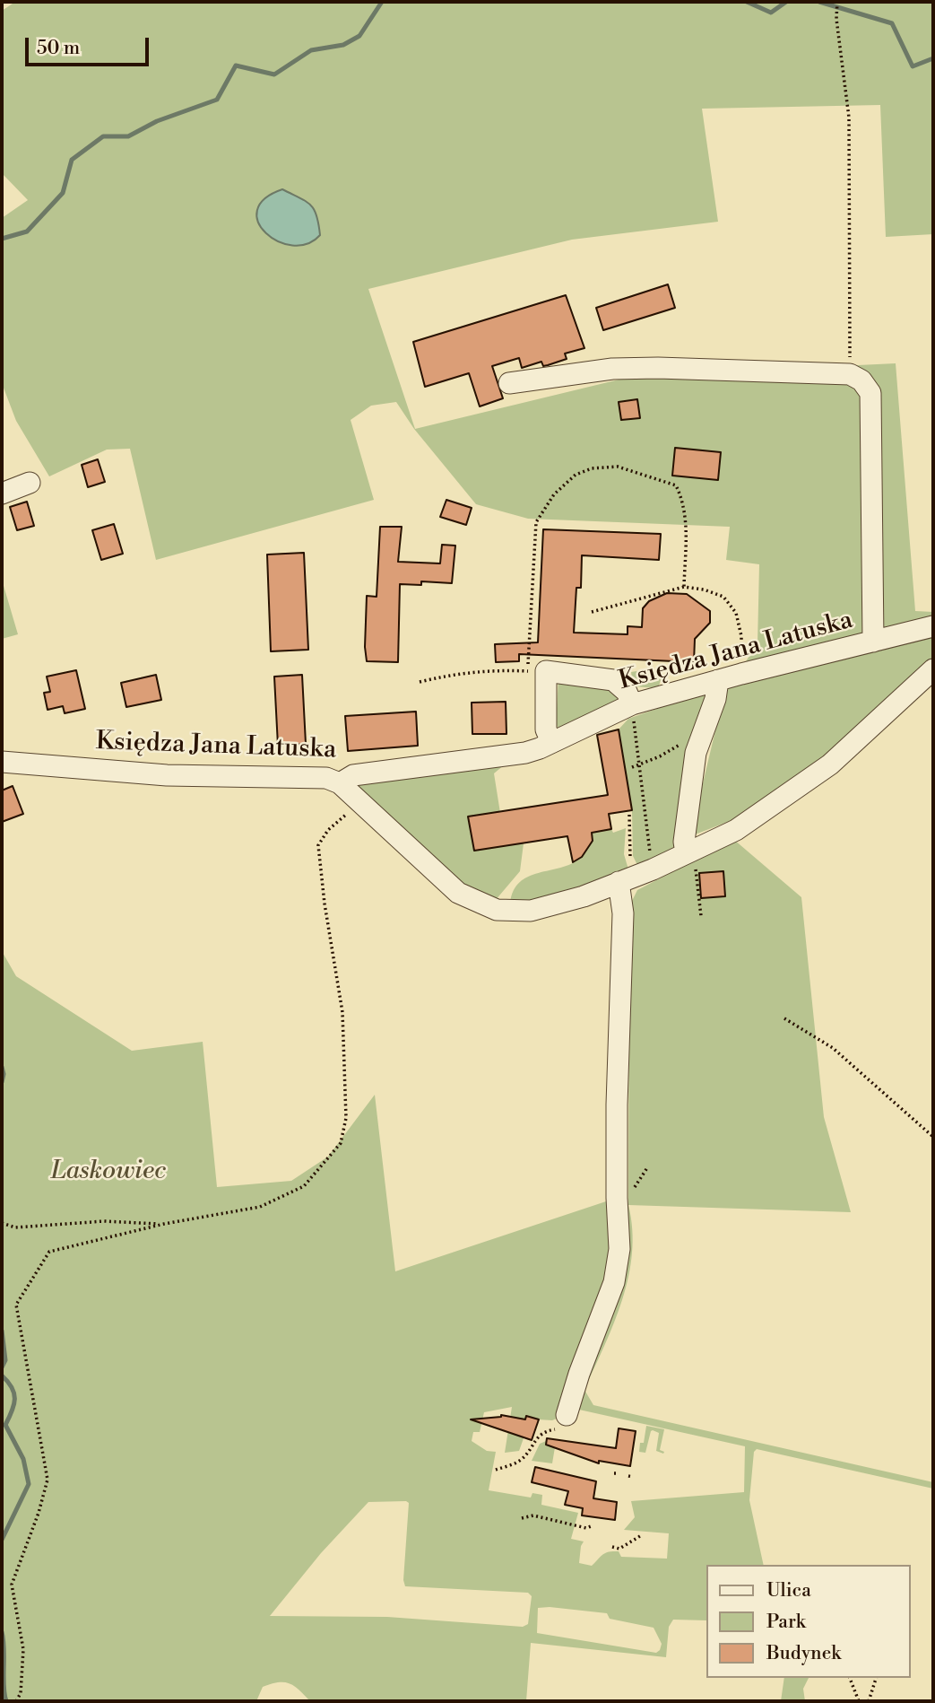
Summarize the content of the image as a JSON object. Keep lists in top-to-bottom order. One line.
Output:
{"streets":{"street":["Księdza Jana Latuska"]},"parks":["Laskowiec"],"legend":["Ulica","Park","Budynek"],"scale_bar":"50 m"}
